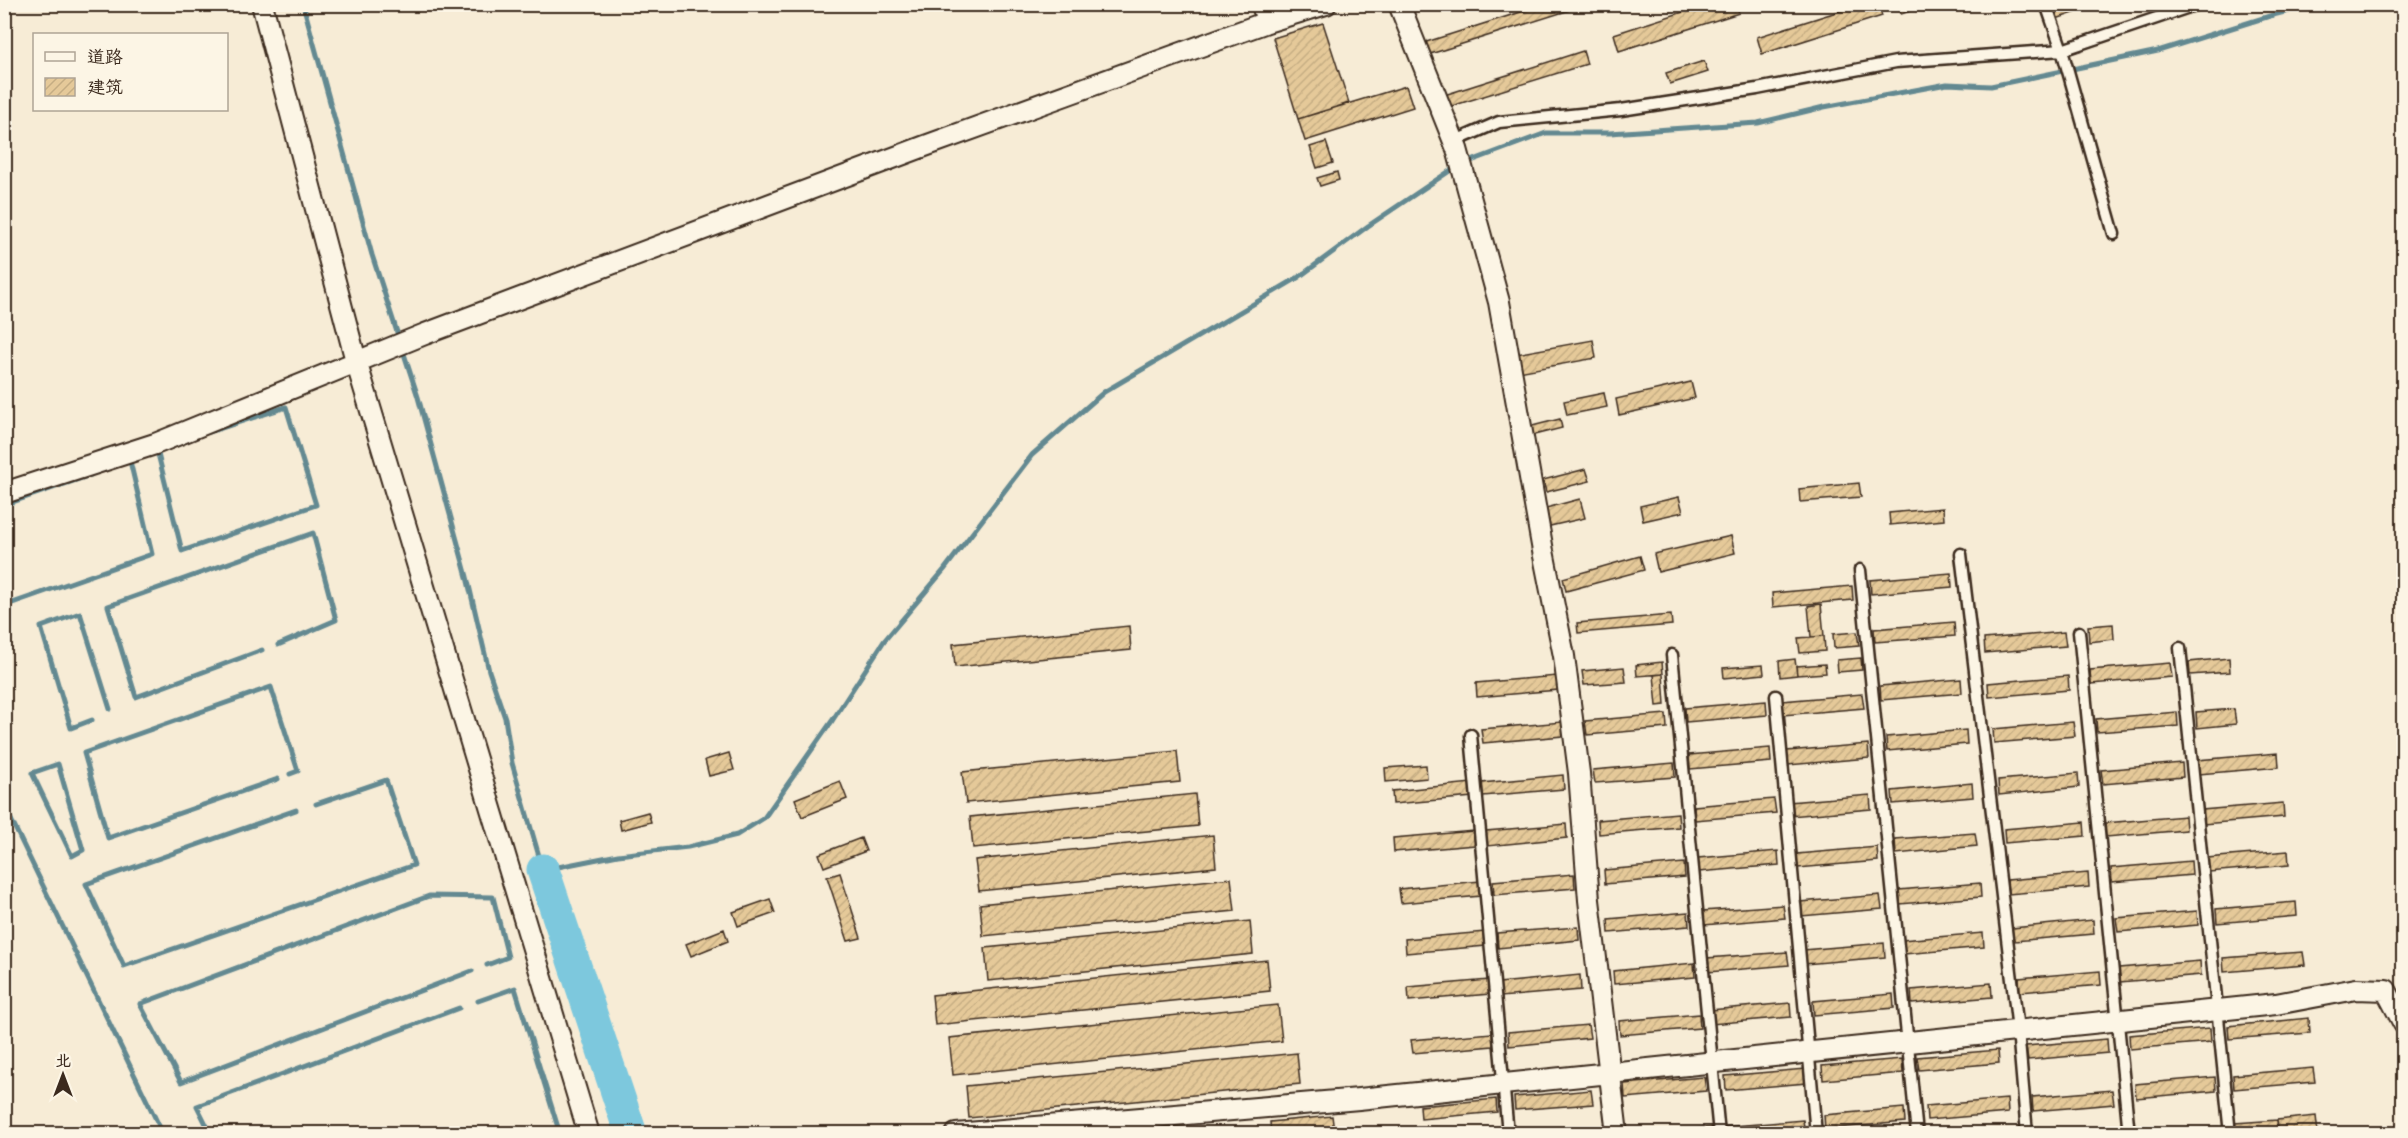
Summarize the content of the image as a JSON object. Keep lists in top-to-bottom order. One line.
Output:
{"legend":["道路","建筑"],"north":"top"}
